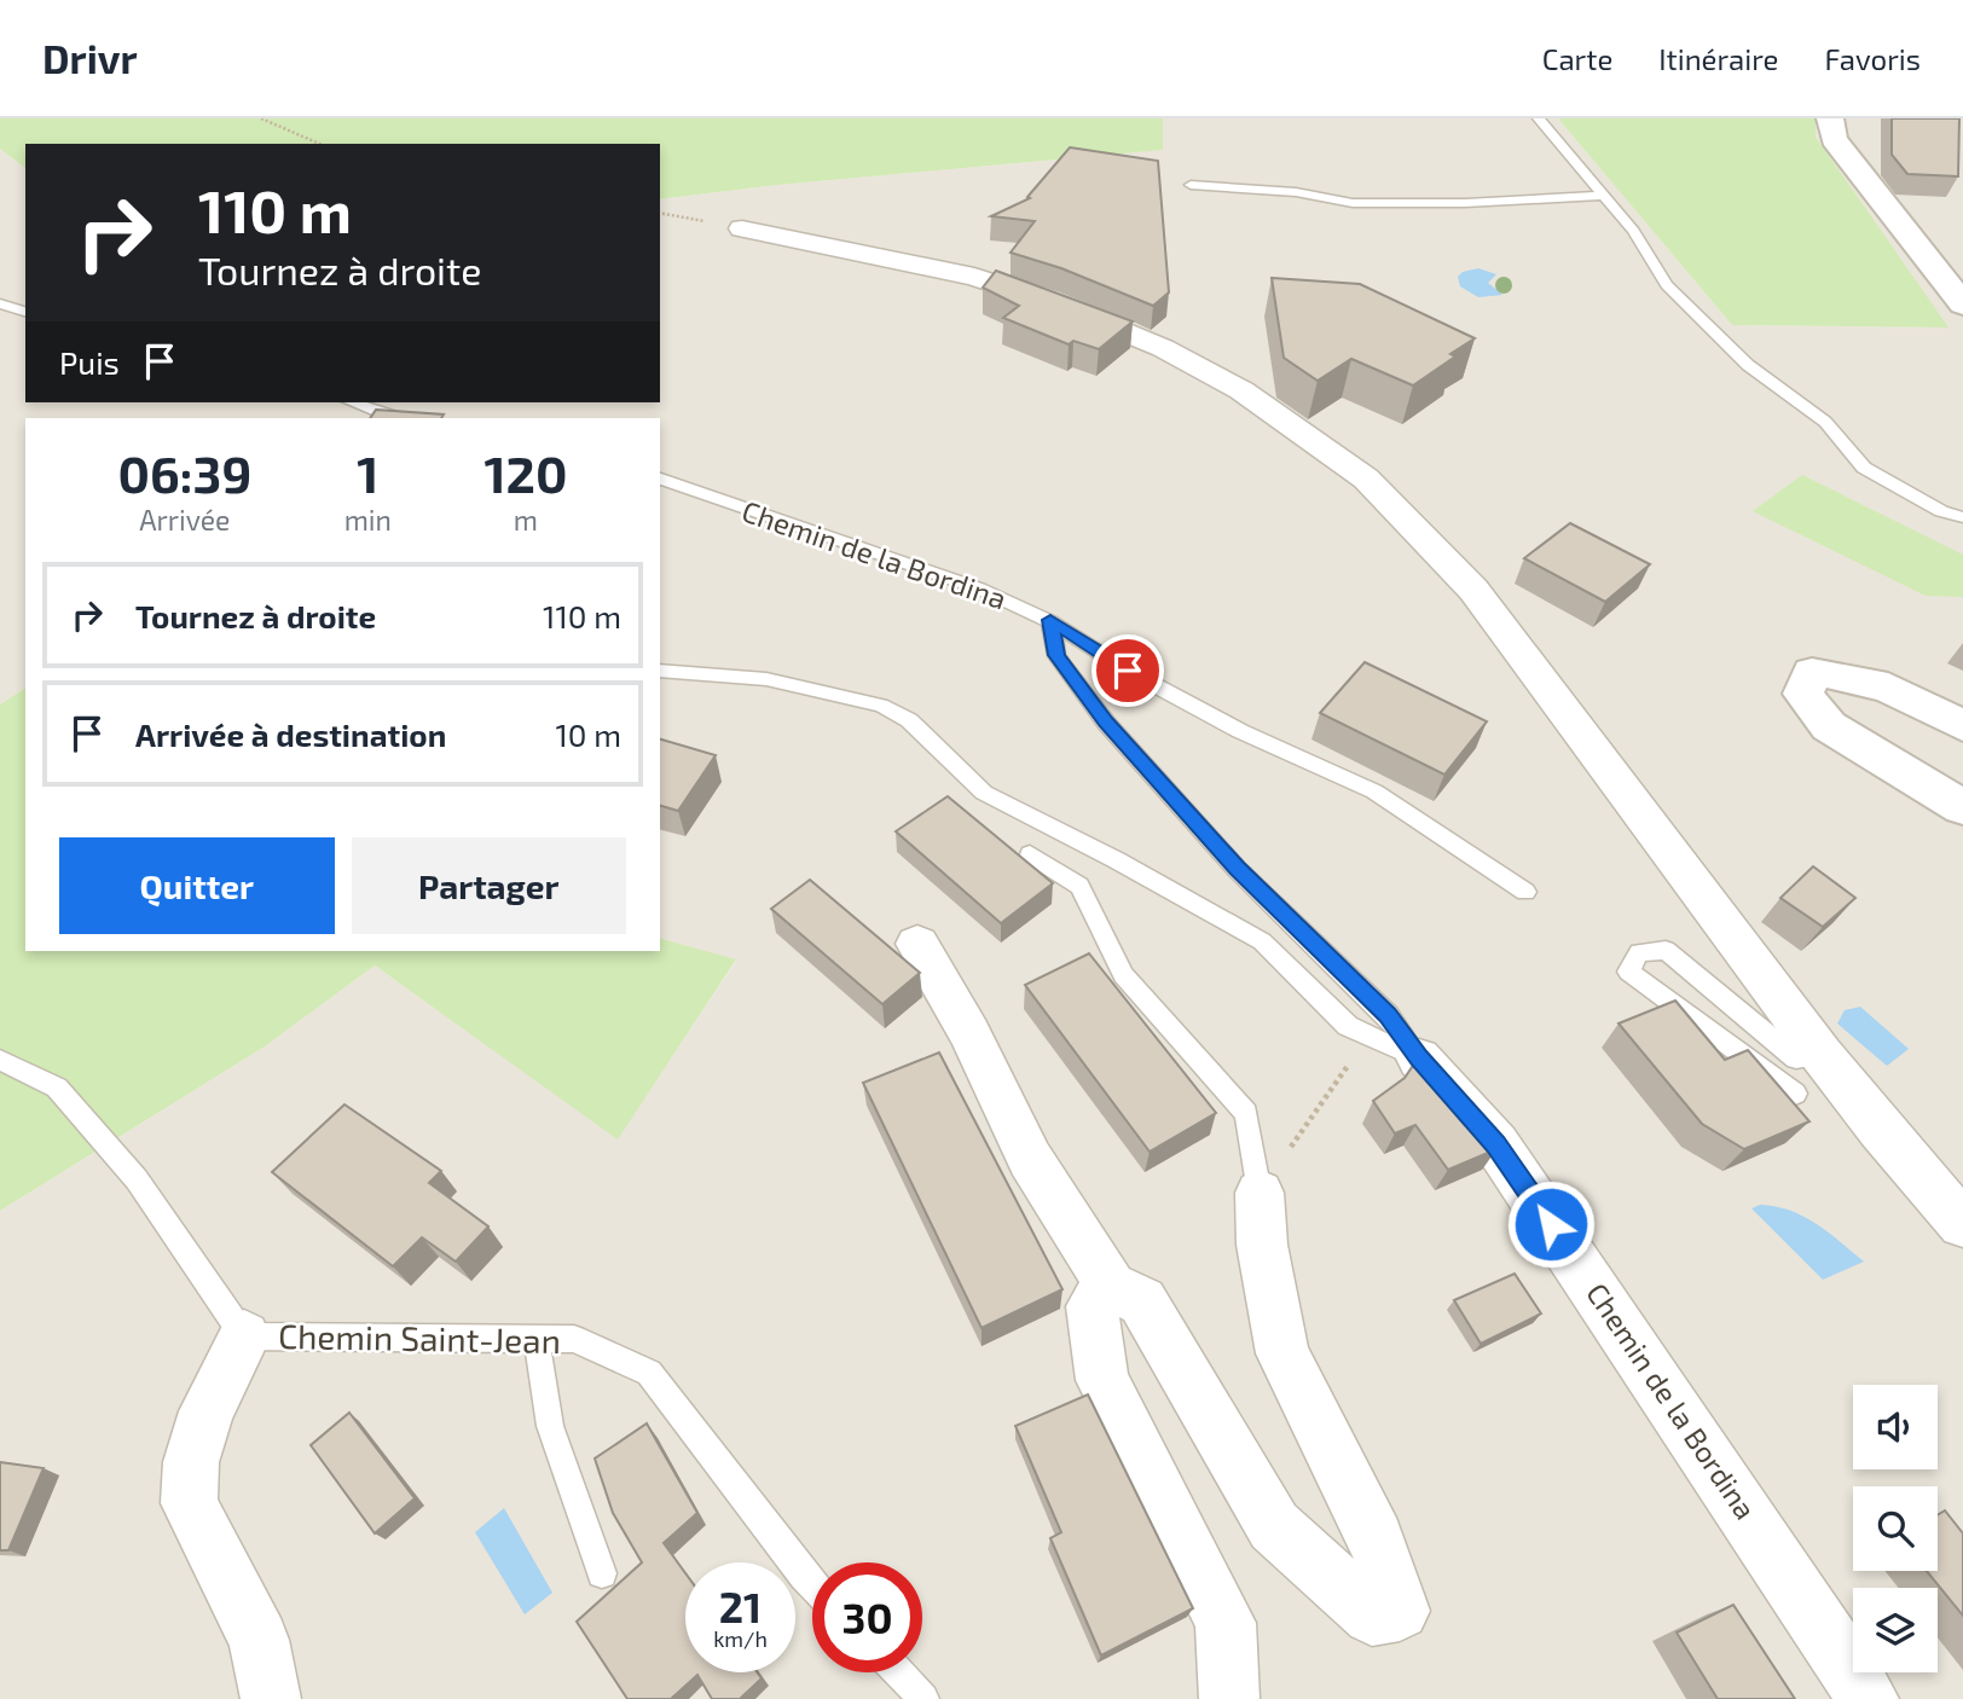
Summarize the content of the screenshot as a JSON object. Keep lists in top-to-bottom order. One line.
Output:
{"streets":{"street":["Chemin de la Bordina","Chemin Saint-Jean"]},"page":{"header":"Drivr","nav":["Carte","Itinéraire","Favoris"],"turn":["110 m","Tournez à droite"],"then":"Puis","eta":["06:39","Arrivée","1","min","120","m"],"list":[{"name":"Tournez à droite","value":"110 m"},{"name":"Arrivée à destination","value":"10 m"}],"buttons":["Quitter","Partager"],"speed":"21 km/h","limit":"30"}}
